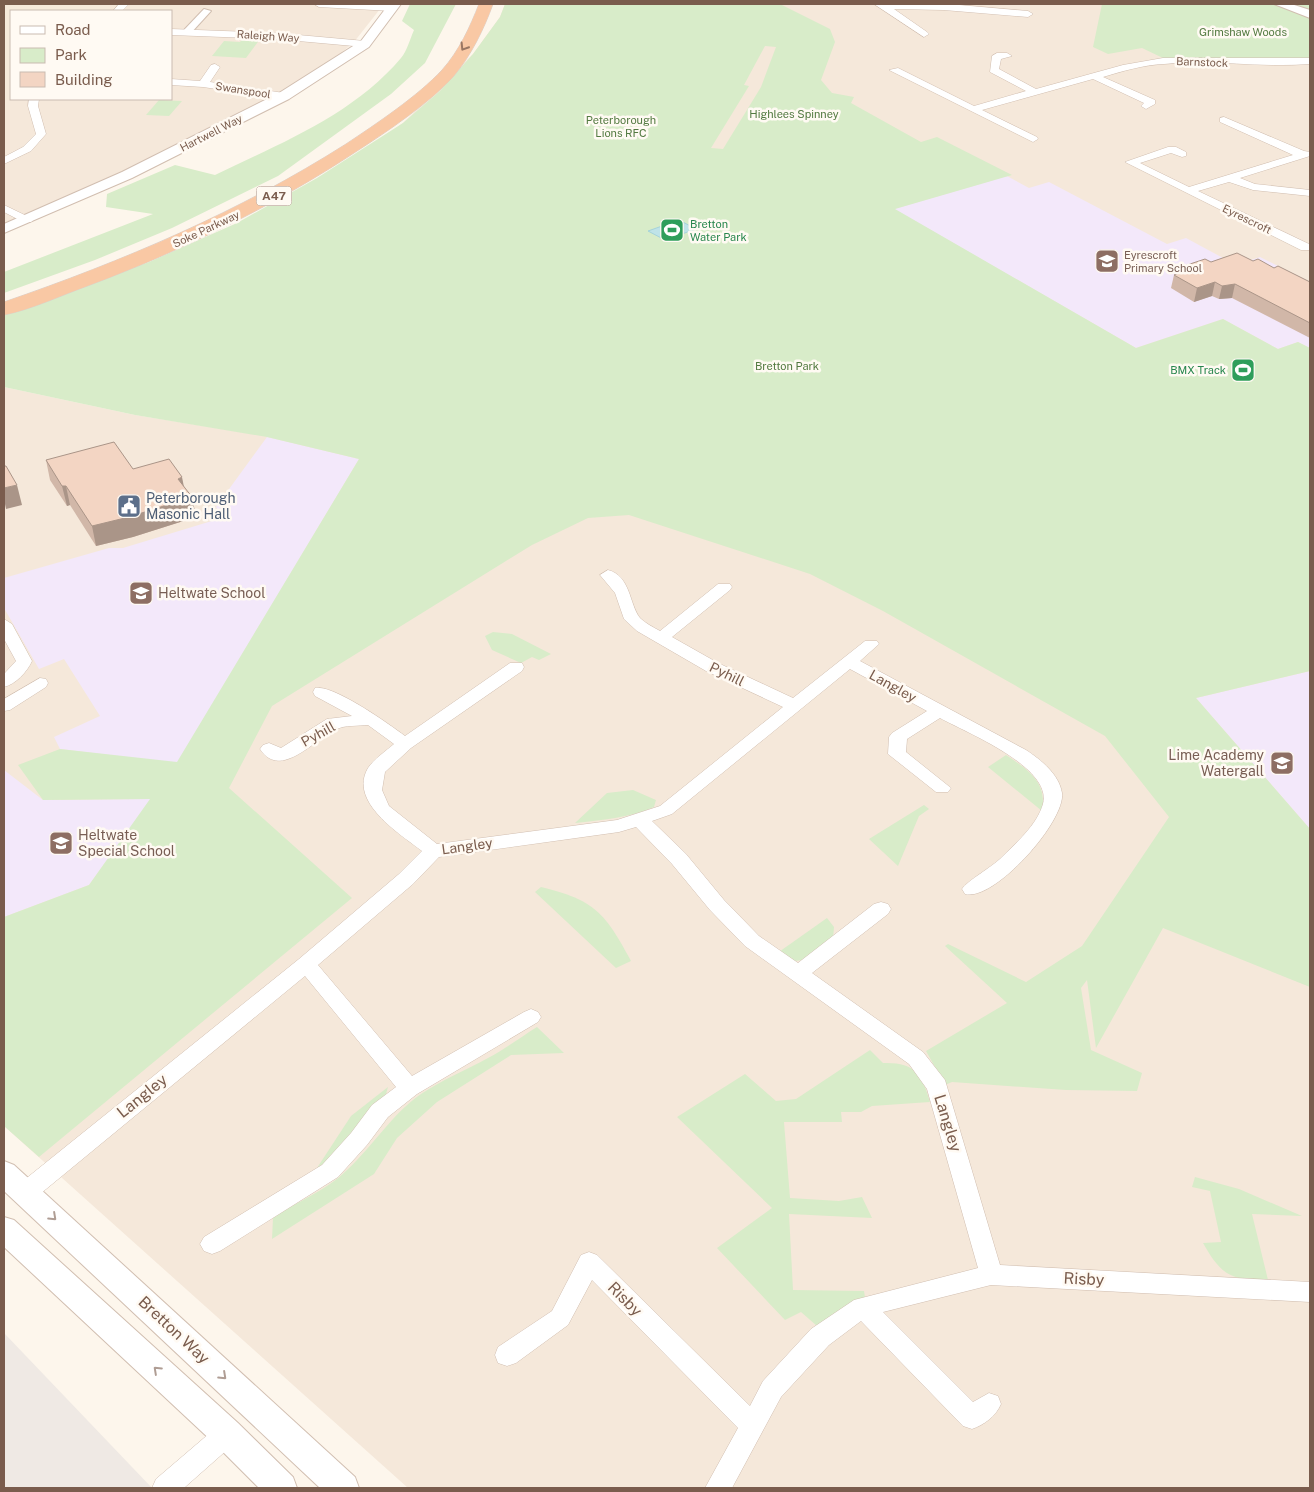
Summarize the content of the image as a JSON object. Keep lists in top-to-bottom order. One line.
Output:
{"streets":{"highway":["A47","Soke Parkway"],"street":["Raleigh Way","Barnstock","Swanspool","Hartwell Way","Eyrescroft","Pyhill","Langley","Risby","Bretton Way"]},"crossings":[["Raleigh Way","Hartwell Way"],["Swanspool","Hartwell Way"],["Pyhill","Langley"],["Langley","Risby"],["Langley","Bretton Way"]],"parks":["Grimshaw Woods","Highlees Spinney","Peterborough Lions RFC","Bretton Park"],"places":{"sports":["Bretton Water Park","BMX Track"],"school or university":["Eyrescroft Primary School","Heltwate School","Lime Academy Watergall","Heltwate Special School"],"public building":["Peterborough Masonic Hall"]},"legend":["Road","Park","Building"]}
